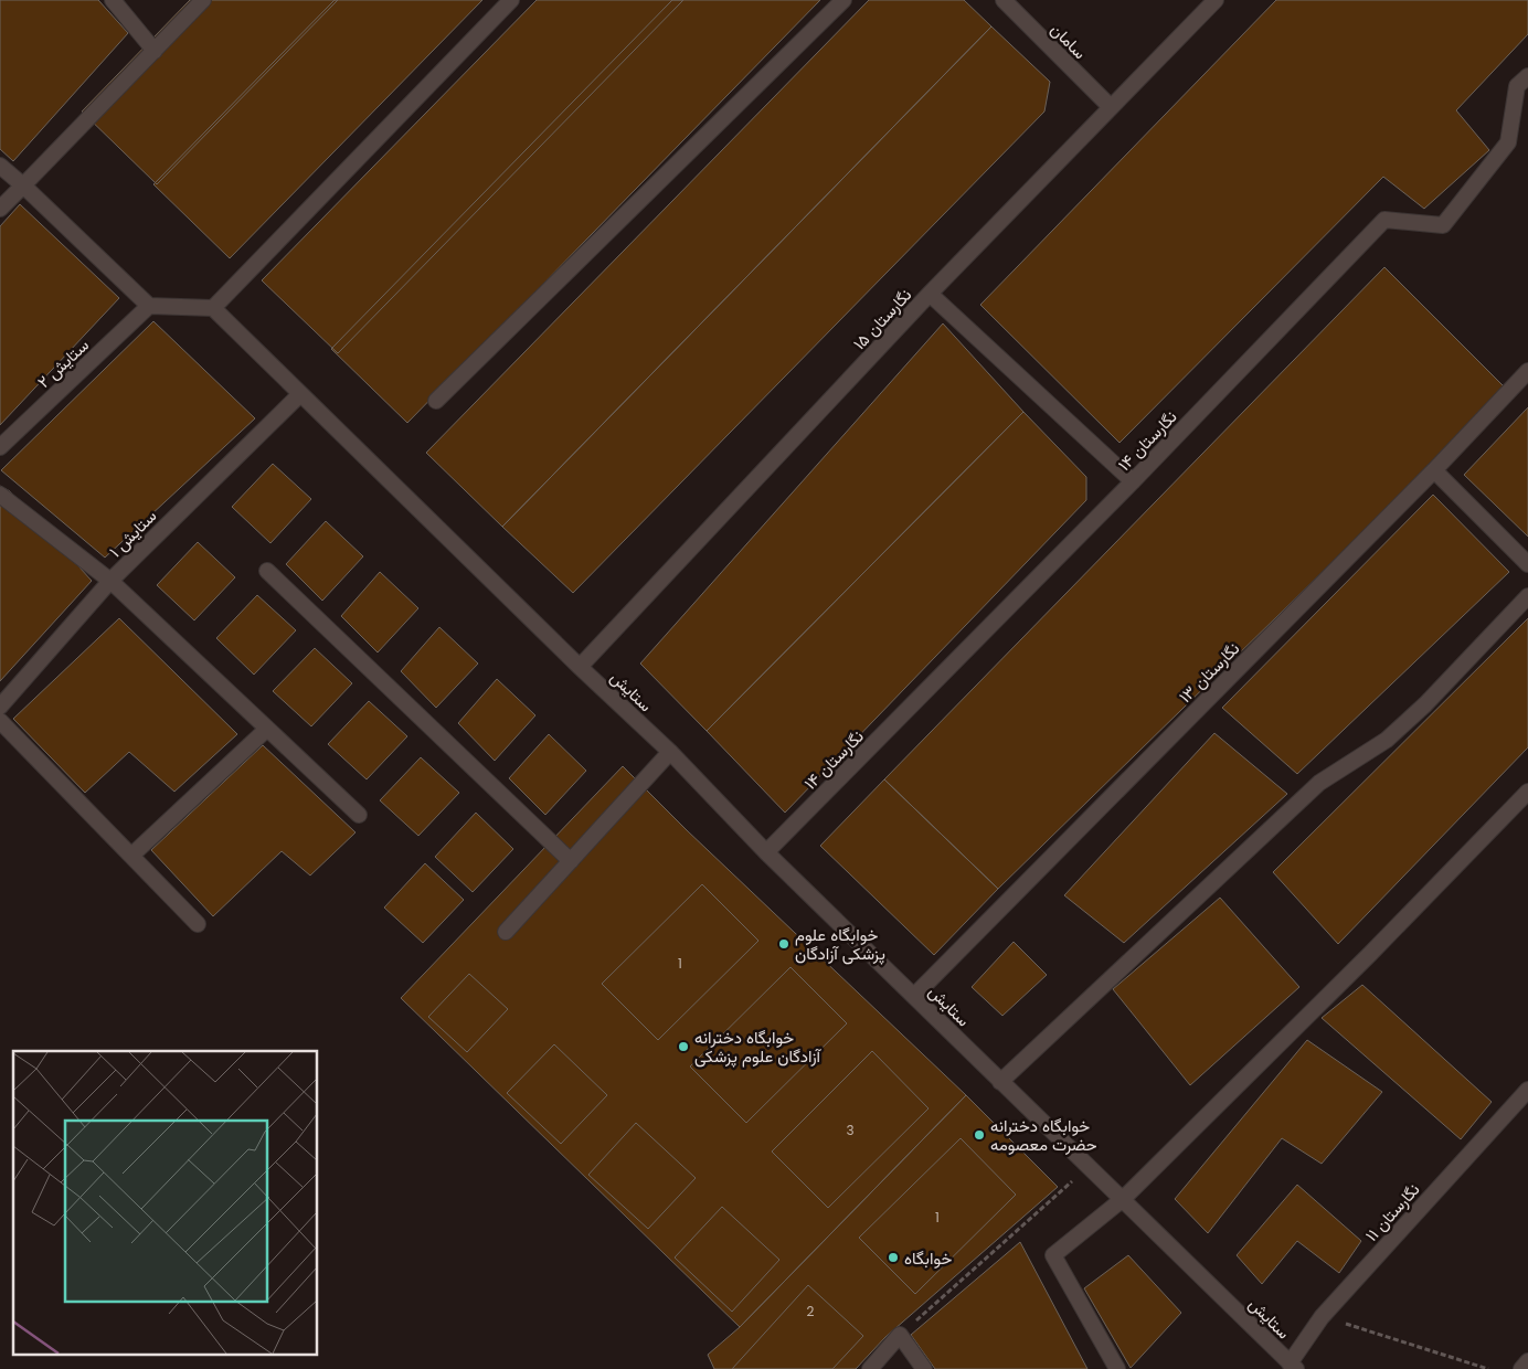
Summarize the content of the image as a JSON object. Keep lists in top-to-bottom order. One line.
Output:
{"streets":{"street":["سامان","نگارستان ۱۵","ستایش ۲","نگارستان ۱۴","ستایش ۱","نگارستان ۱۳","ستایش","نگارستان ۱۱"]},"crossings":[["سامان","نگارستان ۱۵"],["نگارستان ۱۵","ستایش"],["نگارستان ۱۴","ستایش"],["ستایش ۱","ستایش"],["نگارستان ۱۳","ستایش"],["ستایش","نگارستان ۱۱"]],"places":["خوابگاه علوم پزشکی آزادگان","خوابگاه دخترانه آزادگان علوم پزشکی","خوابگاه دخترانه حضرت معصومه","خوابگاه"],"house_numbers":["1","3","1","2"]}
